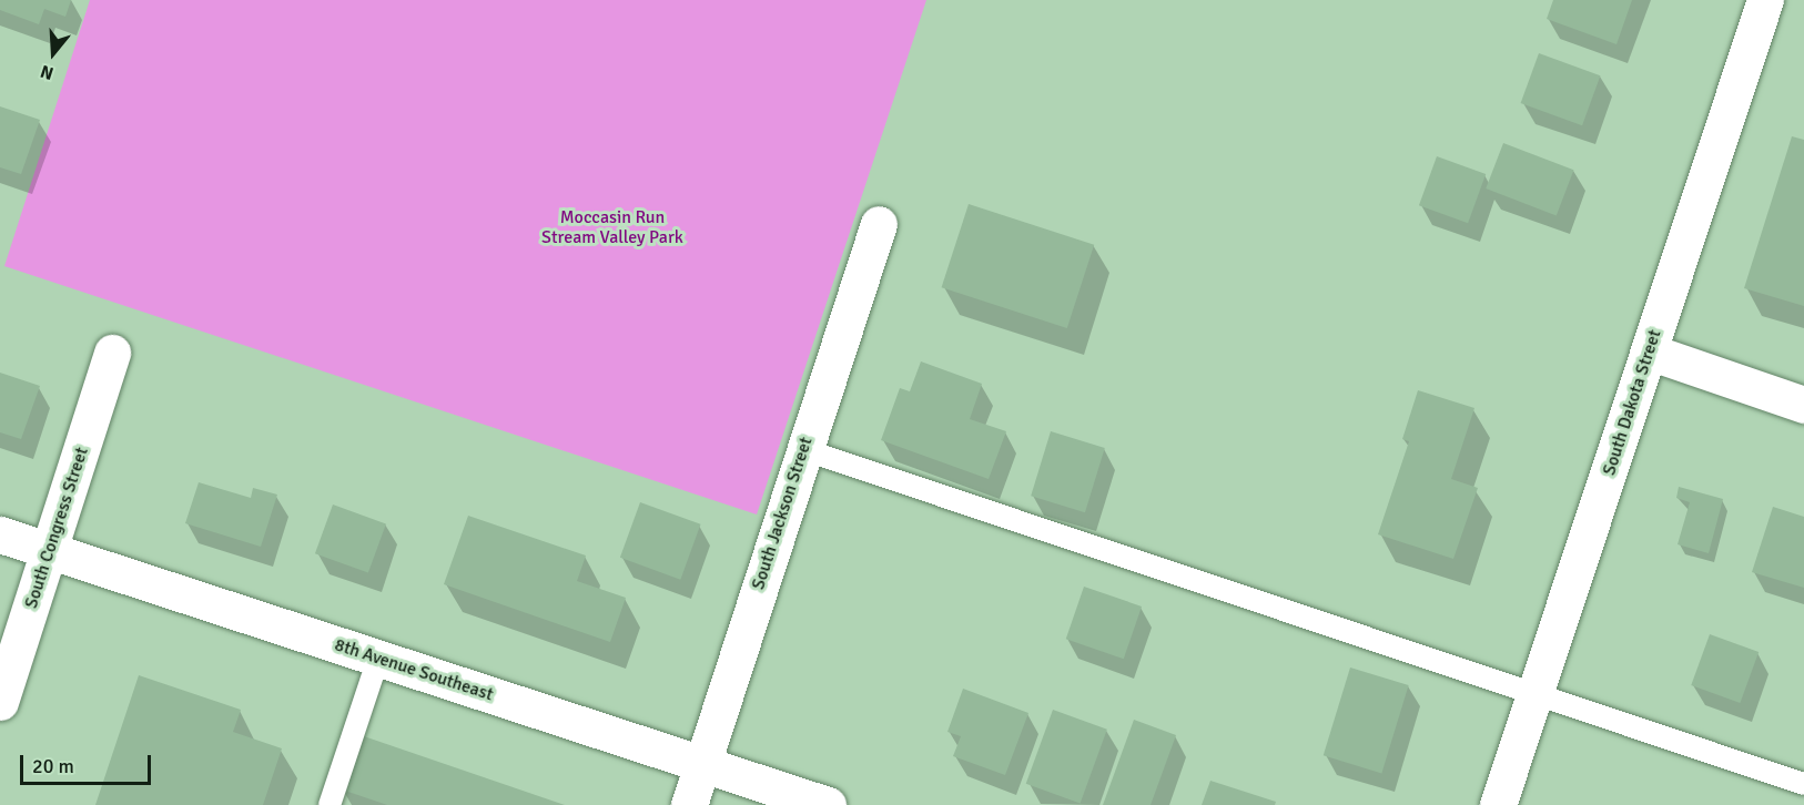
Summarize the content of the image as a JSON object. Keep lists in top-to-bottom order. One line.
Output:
{"streets":{"street":["South Dakota Street","South Jackson Street","South Congress Street","8th Avenue Southeast"]},"crossings":[["South Jackson Street","8th Avenue Southeast"],["South Congress Street","8th Avenue Southeast"]],"parks":["Moccasin Run Stream Valley Park"],"scale_bar":"20 m","north":"bottom"}
